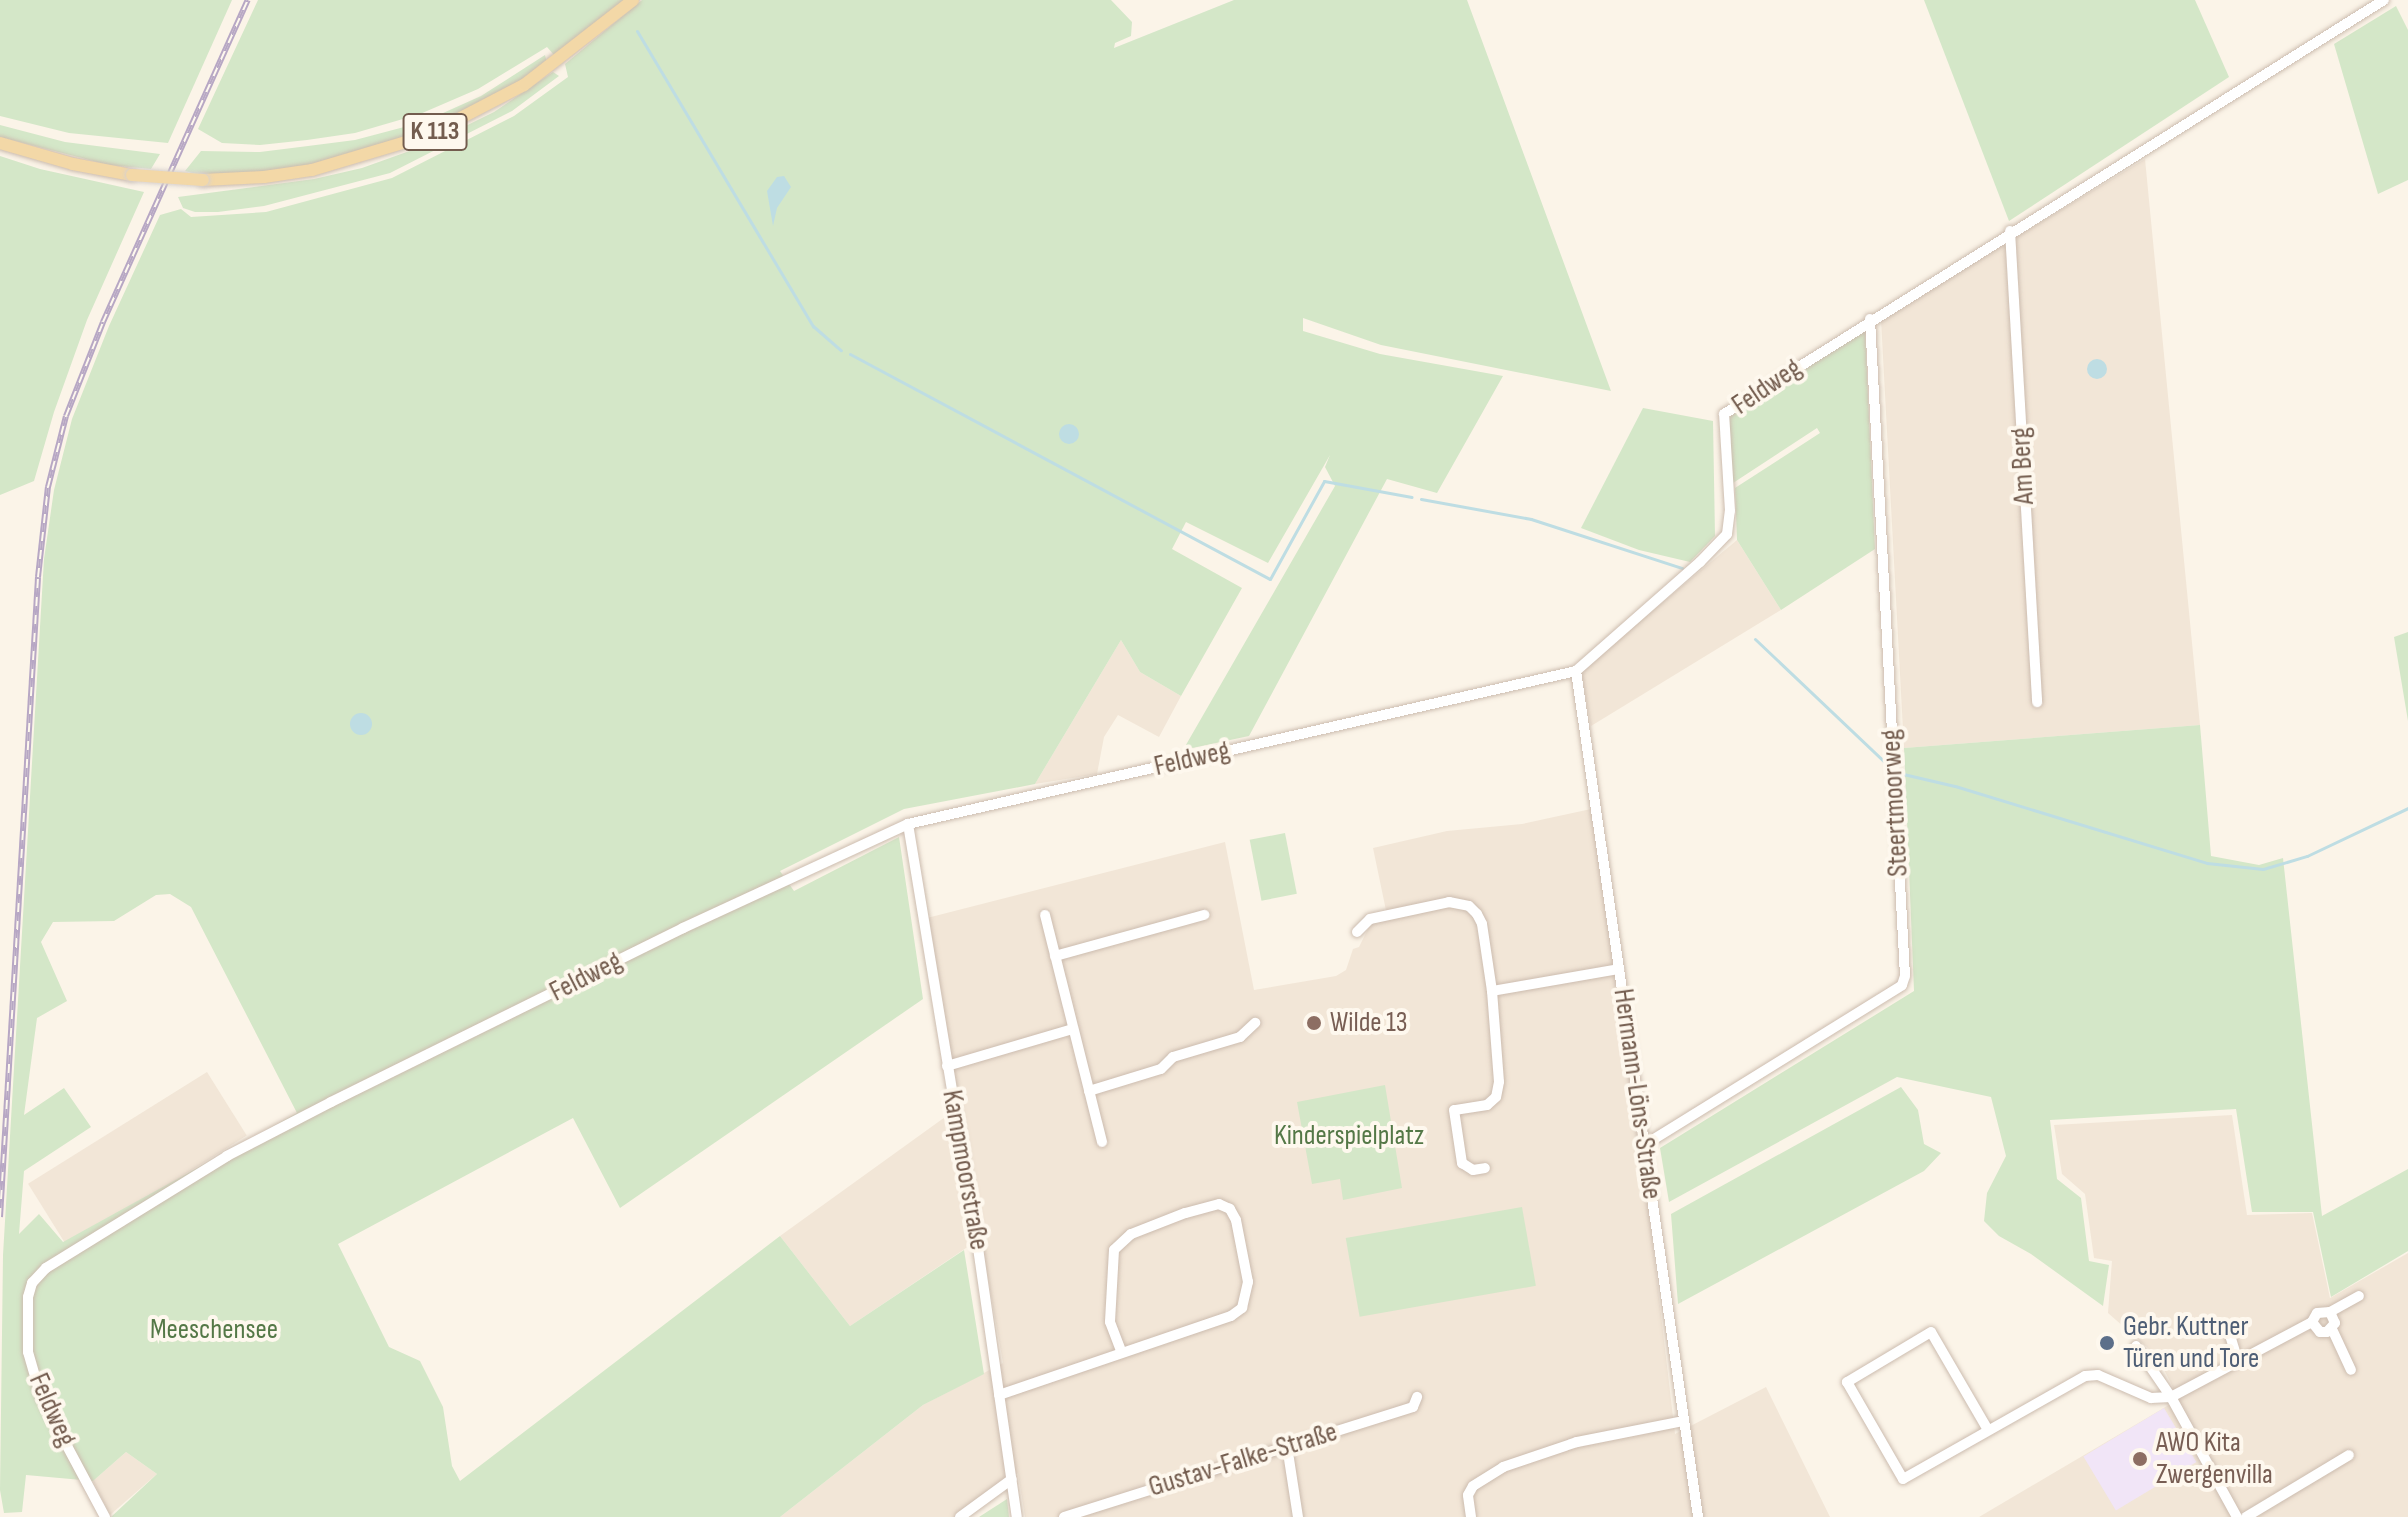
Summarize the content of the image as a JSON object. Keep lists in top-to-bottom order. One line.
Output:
{"streets":{"main road":["K 113"],"street":["Feldweg","Am Berg","Steertmoorweg","Hermann-Löns-Straße","Kampmoorstraße","Gustav-Falke-Straße"]},"crossings":[["Feldweg","Am Berg"],["Feldweg","Steertmoorweg"],["Feldweg","Hermann-Löns-Straße"],["Feldweg","Kampmoorstraße"],["Steertmoorweg","Hermann-Löns-Straße"]],"parks":["Kinderspielplatz","Meeschensee"],"places":["Wilde 13","Gebr. Kuttner Türen und Tore","AWO Kita Zwergenvilla"]}
